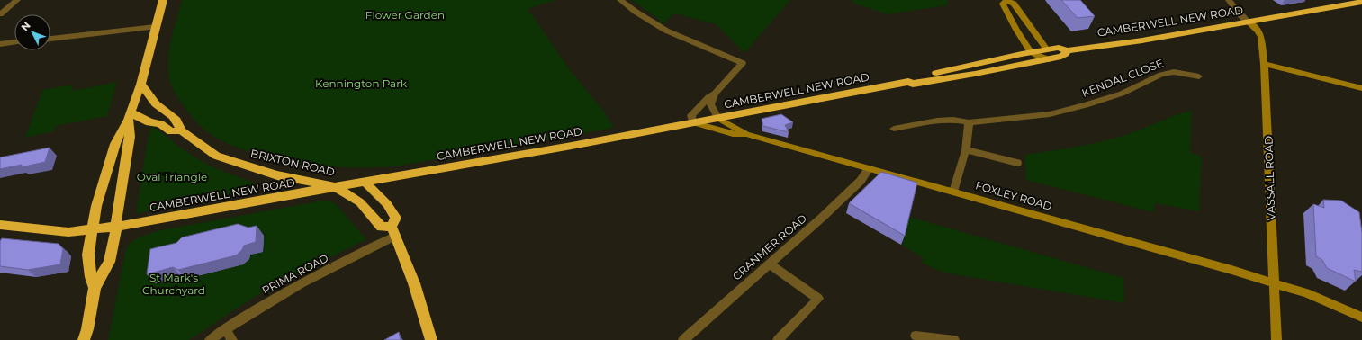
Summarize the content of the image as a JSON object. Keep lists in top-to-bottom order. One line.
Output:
{"streets":{"highway":["CAMBERWELL NEW ROAD","BRIXTON ROAD"],"street":["KENDAL CLOSE","VASSALL ROAD","FOXLEY ROAD","CRANMER ROAD","PRIMA ROAD"]},"crossings":[["CAMBERWELL NEW ROAD","BRIXTON ROAD"],["CAMBERWELL NEW ROAD","VASSALL ROAD"],["CAMBERWELL NEW ROAD","FOXLEY ROAD"],["BRIXTON ROAD","PRIMA ROAD"],["VASSALL ROAD","FOXLEY ROAD"],["FOXLEY ROAD","CRANMER ROAD"]],"parks":["Flower Garden","Kennington Park","Oval Triangle","St Mark's Churchyard"],"north":"top left"}
